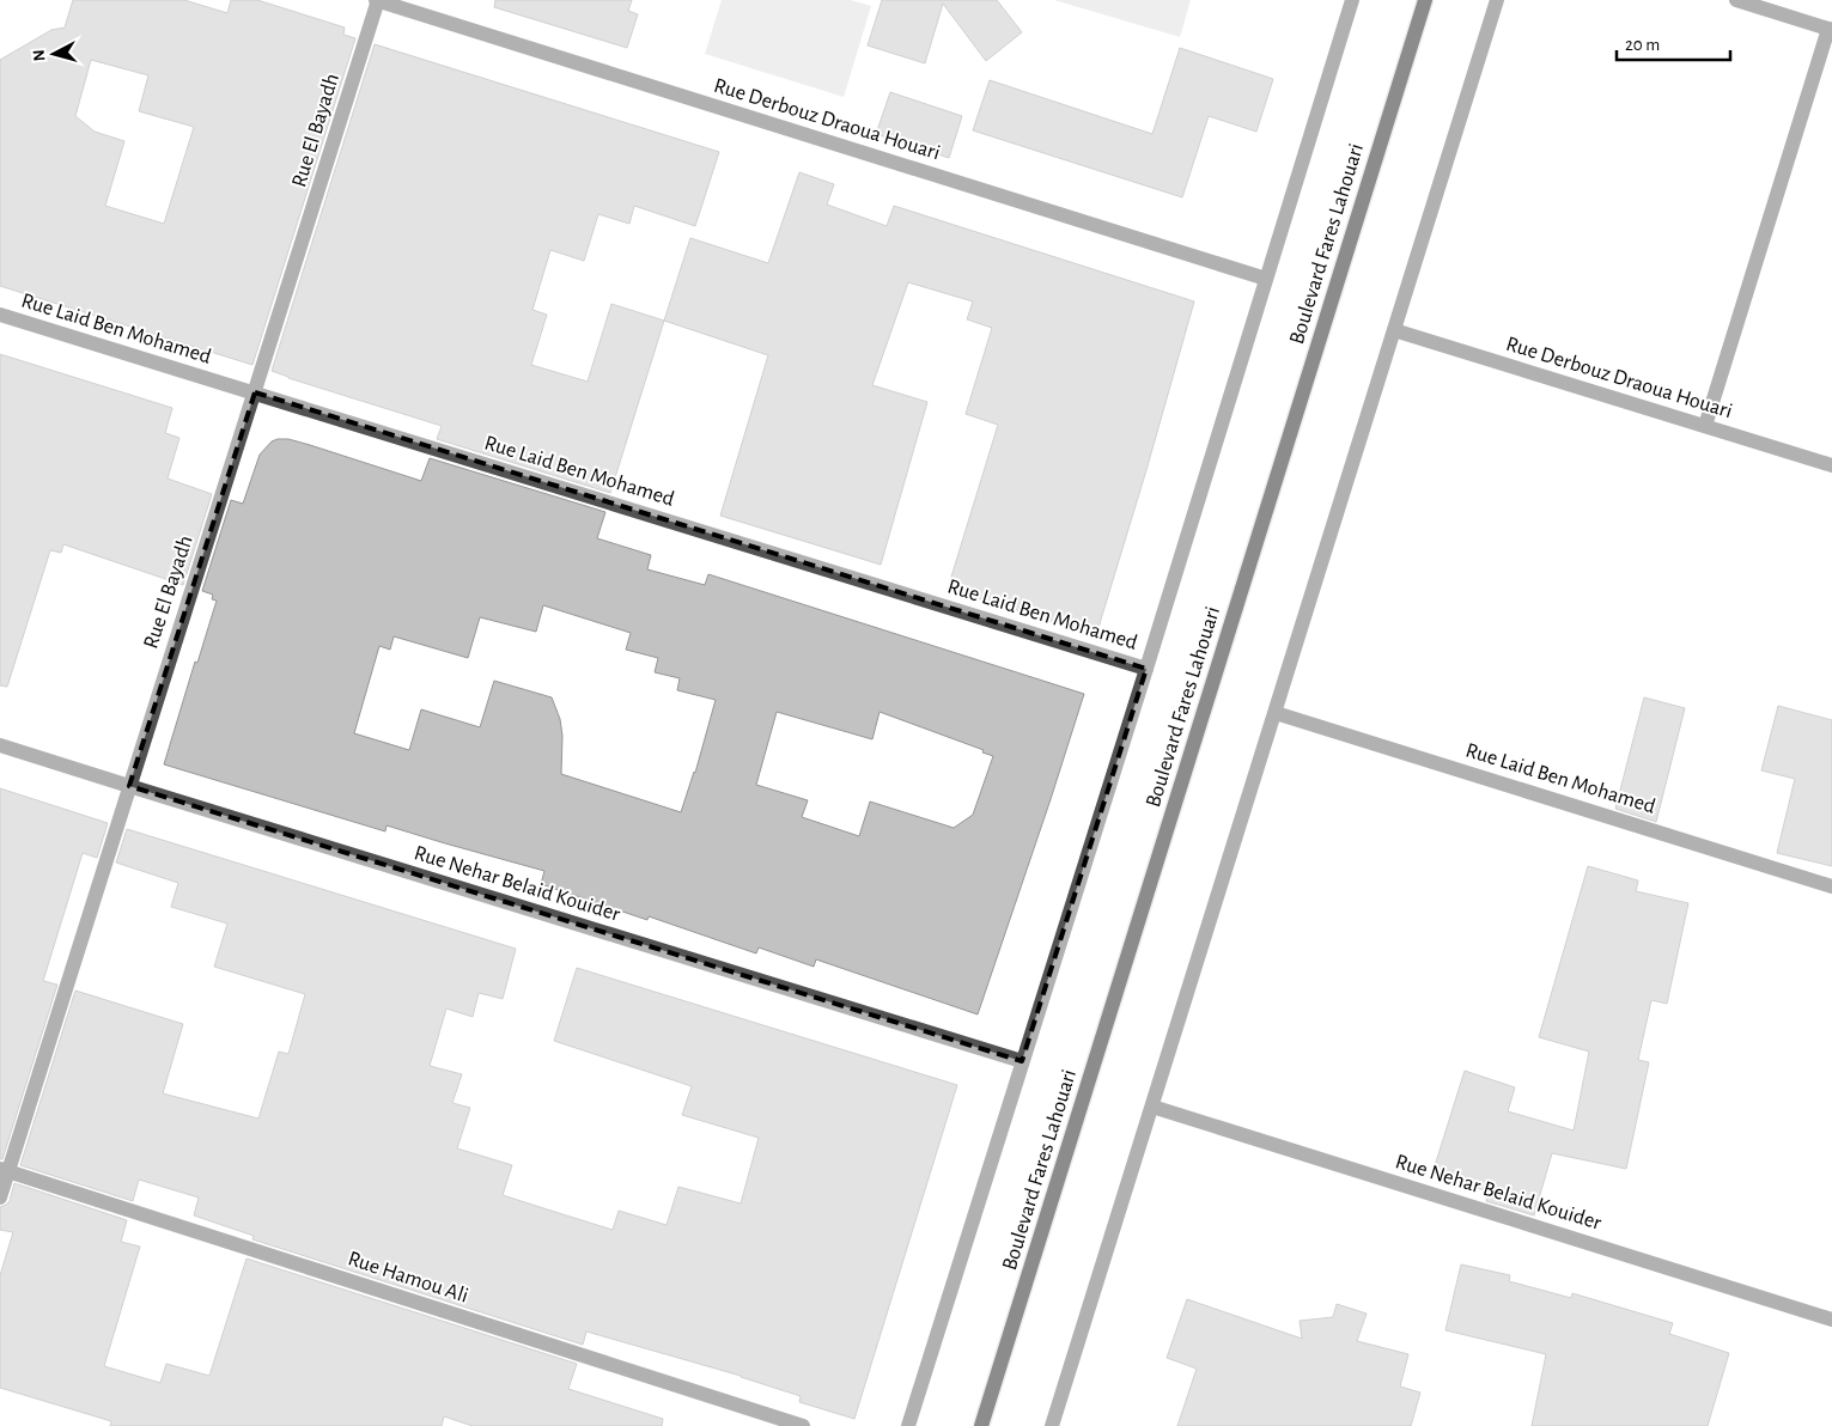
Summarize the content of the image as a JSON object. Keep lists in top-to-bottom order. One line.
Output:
{"streets":{"main road":["Boulevard Fares Lahouari"],"street":["Rue Derbouz Draoua Houari","Rue El Bayadh","Rue Laid Ben Mohamed","Rue Nehar Belaid Kouider","Rue Hamou Ali"]},"crossings":[["Rue Derbouz Draoua Houari","Rue El Bayadh"],["Rue El Bayadh","Rue Laid Ben Mohamed"],["Rue El Bayadh","Rue Nehar Belaid Kouider"],["Rue El Bayadh","Rue Hamou Ali"]],"scale_bar":"20 m","north":"left"}
